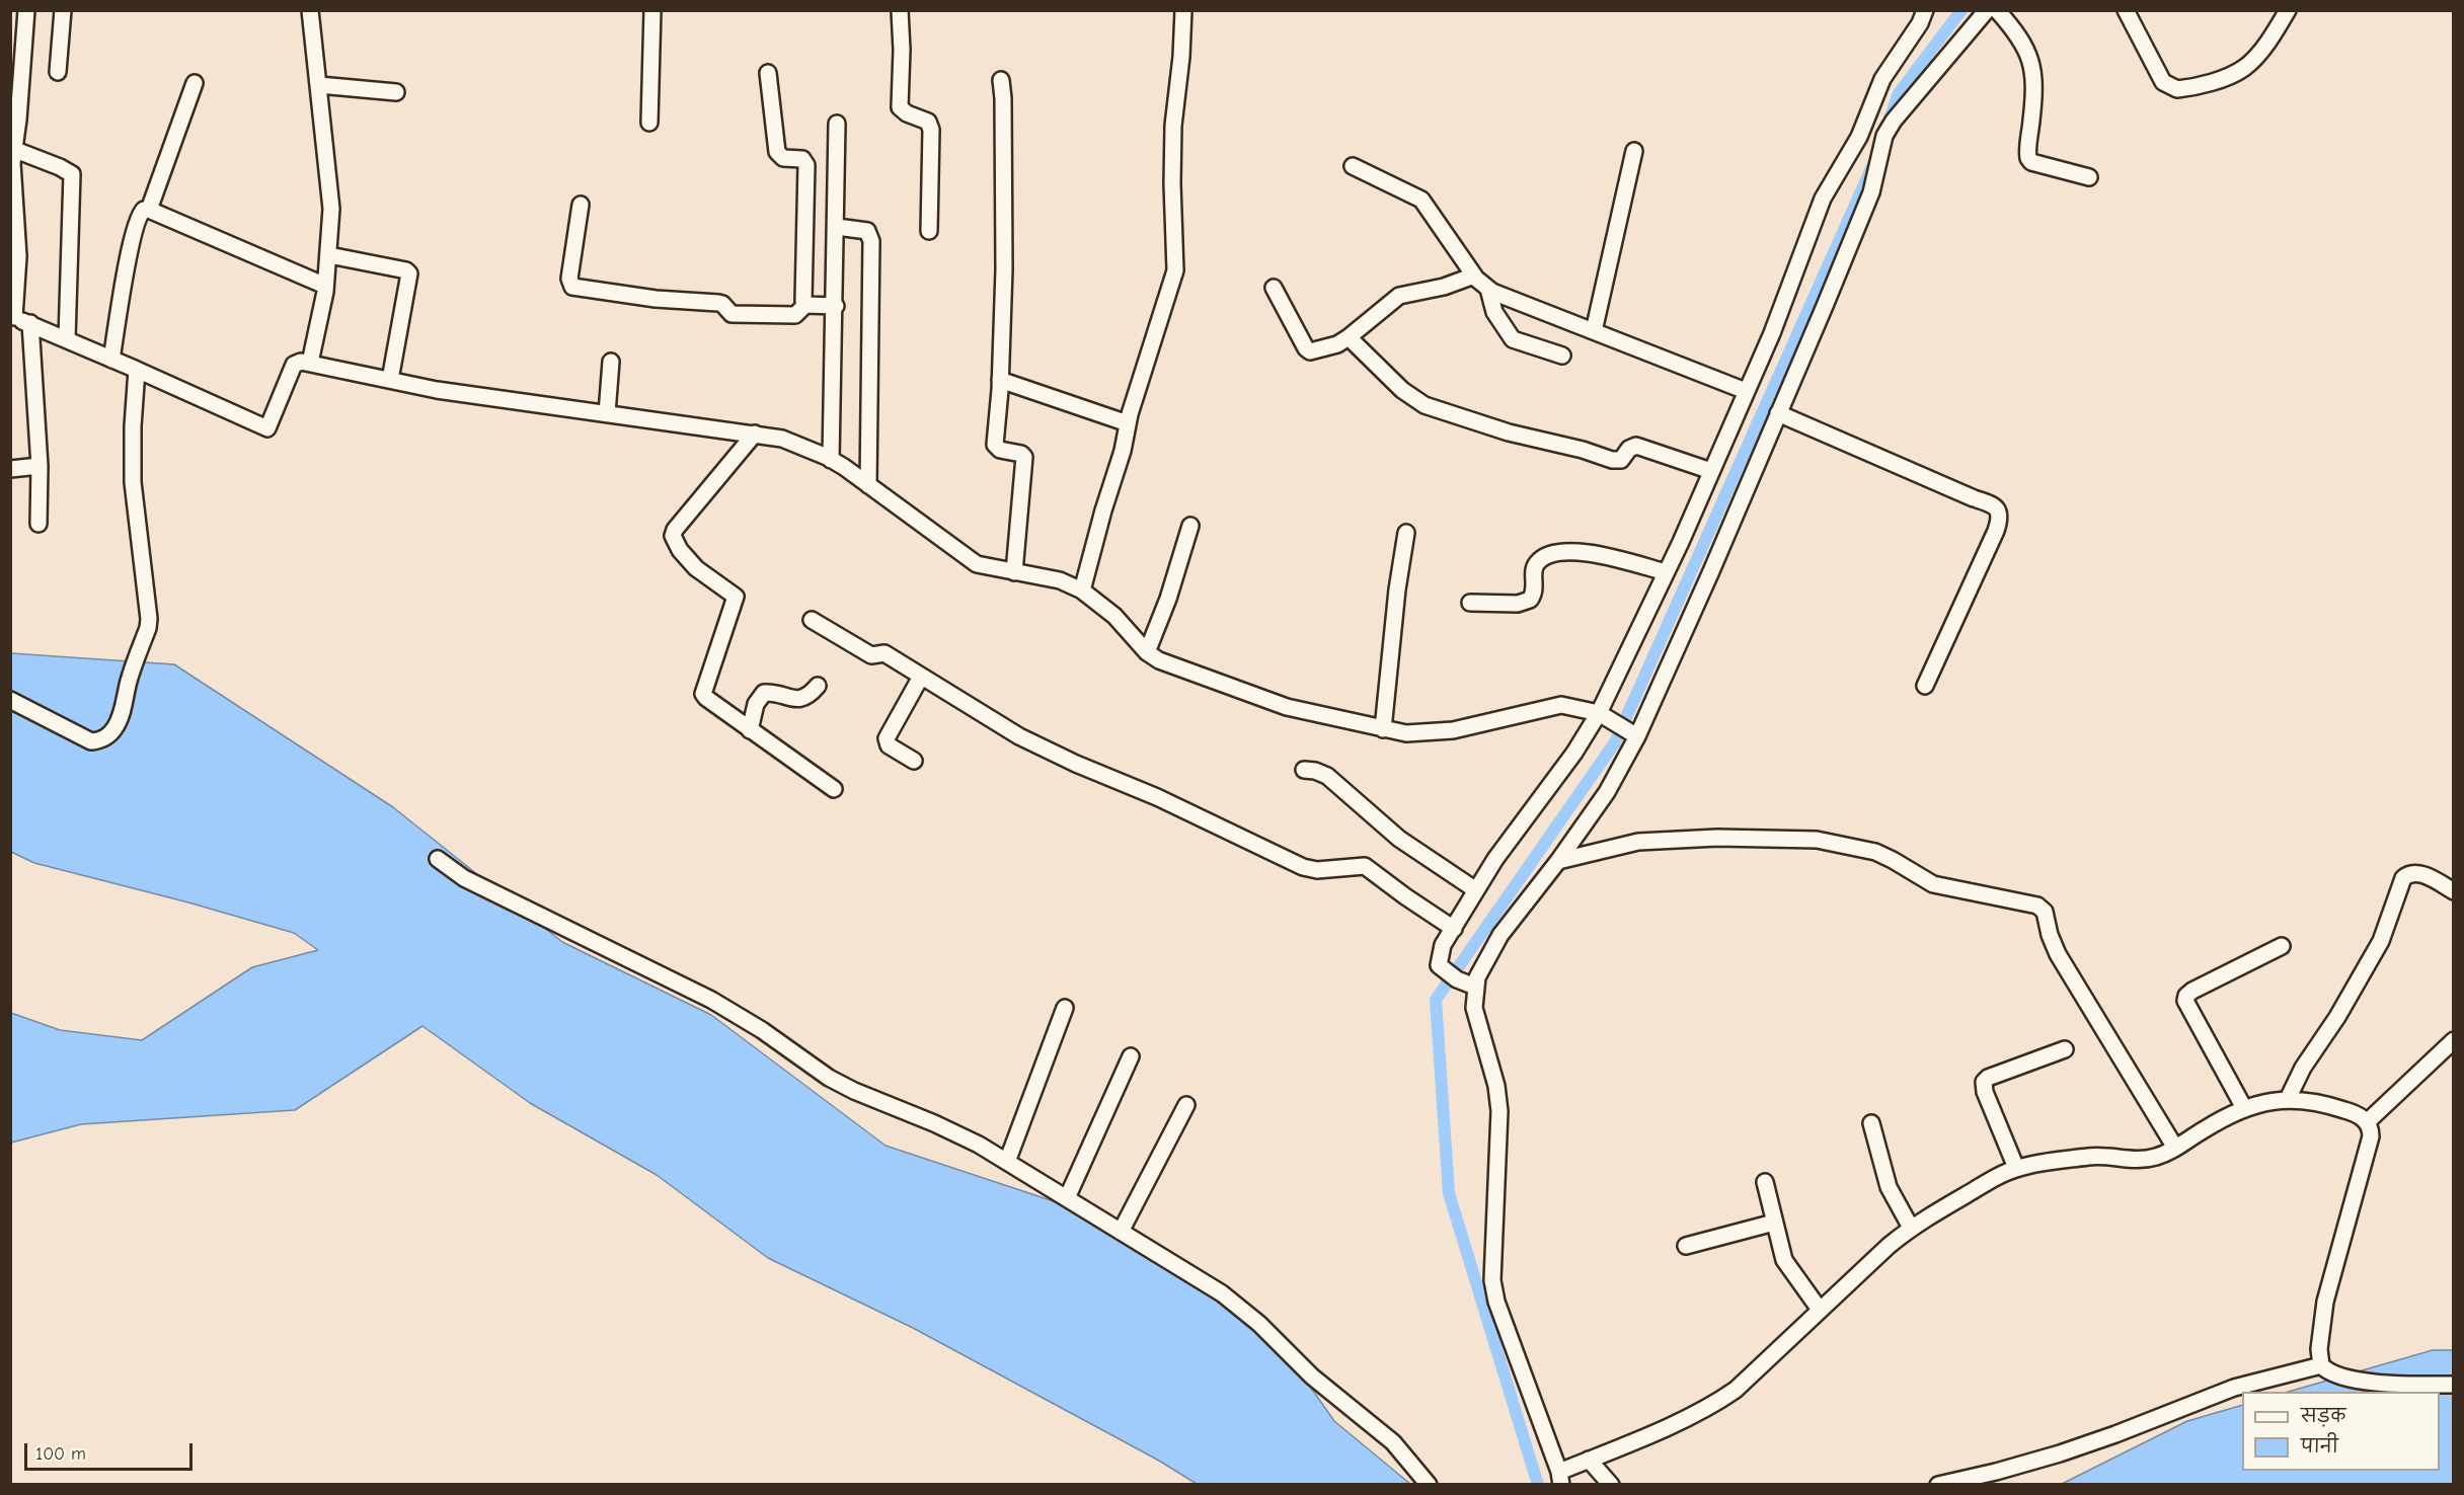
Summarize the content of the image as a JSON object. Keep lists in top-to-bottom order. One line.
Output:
{"legend":["सड़क","पानी"],"scale_bar":"100 m"}
